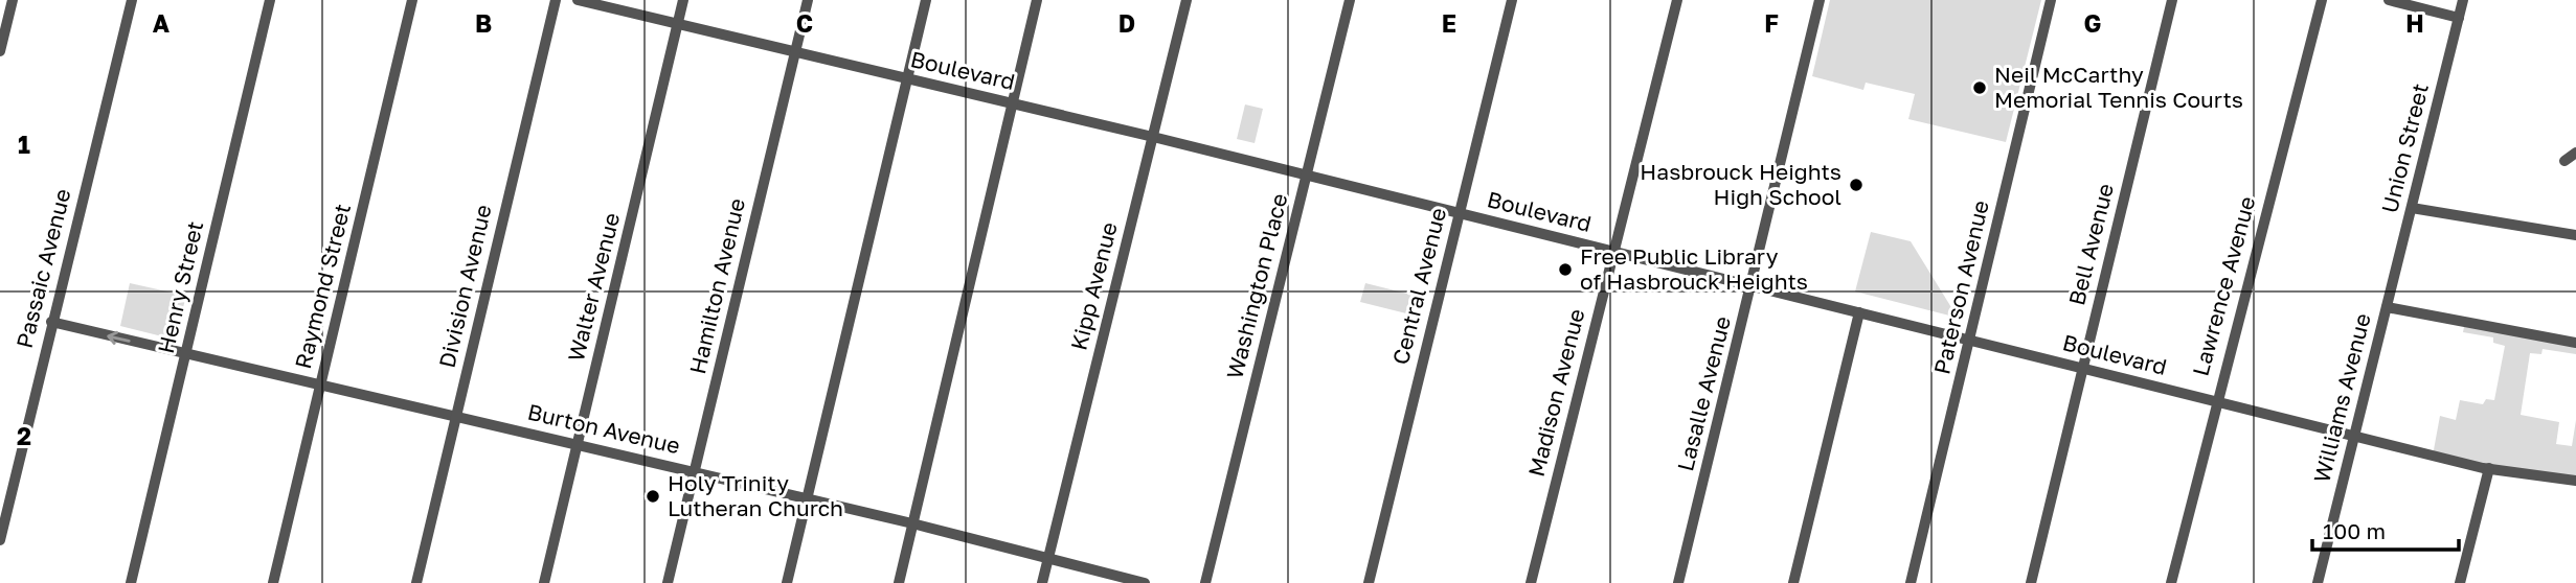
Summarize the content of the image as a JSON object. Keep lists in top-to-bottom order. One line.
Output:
{"streets":{"street":["Boulevard","Union Street","Bell Avenue","Passaic Avenue","Raymond Street","Division Avenue","Hamilton Avenue","Kipp Avenue","Washington Place","Central Avenue","Lawrence Avenue","Henry Street","Walter Avenue","Paterson Avenue","Madison Avenue","Lasalle Avenue","Williams Avenue","Burton Avenue"]},"crossings":[["Boulevard","Bell Avenue"],["Boulevard","Hamilton Avenue"],["Boulevard","Kipp Avenue"],["Boulevard","Washington Place"],["Boulevard","Central Avenue"],["Boulevard","Lawrence Avenue"],["Boulevard","Walter Avenue"],["Boulevard","Paterson Avenue"],["Boulevard","Madison Avenue"],["Boulevard","Lasalle Avenue"],["Boulevard","Williams Avenue"],["Union Street","Williams Avenue"],["Passaic Avenue","Burton Avenue"],["Raymond Street","Burton Avenue"],["Division Avenue","Burton Avenue"],["Hamilton Avenue","Burton Avenue"],["Kipp Avenue","Burton Avenue"],["Henry Street","Burton Avenue"],["Walter Avenue","Burton Avenue"]],"places":["Neil McCarthy Memorial Tennis Courts","Hasbrouck Heights High School","Free Public Library of Hasbrouck Heights","Holy Trinity Lutheran Church"],"scale_bar":"100 m","grid":{"columns":["A","B","C","D","E","F","G","H"],"rows":["1","2"]}}
